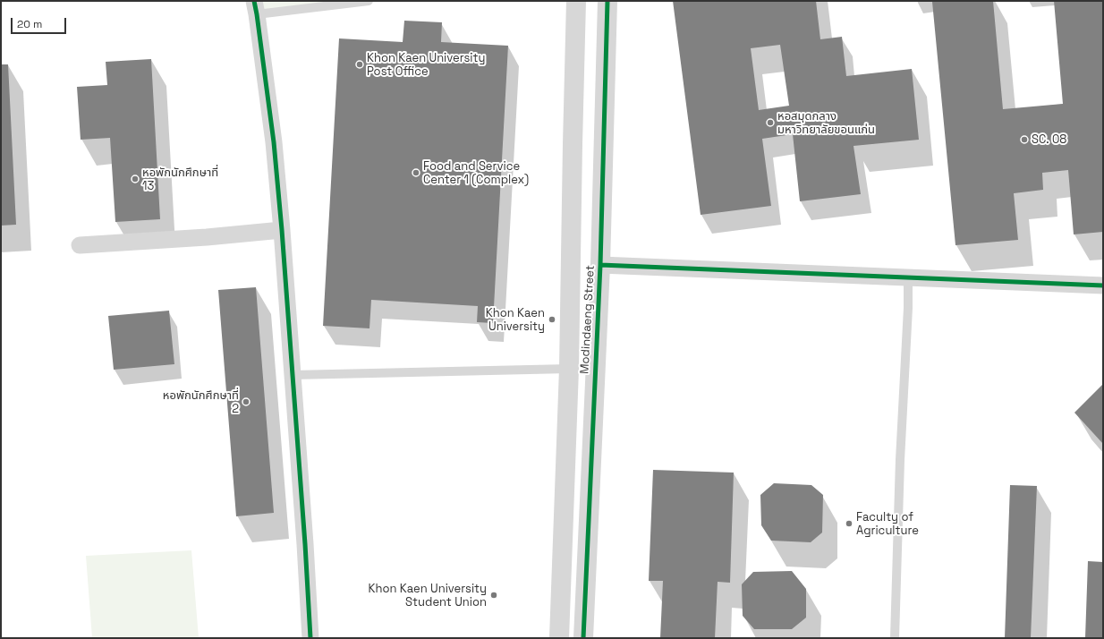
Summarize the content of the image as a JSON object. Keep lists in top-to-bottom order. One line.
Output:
{"streets":{"street":["Modindaeng Street"]},"places":["Khon Kaen University Post Office","หอสมุดกลาง มหาวิทยาลัยขอนแก่น","SC. 08","Food and Service Center 1 (Complex)","หอพักนักศึกษาที่ 13","Khon Kaen University","หอพักนักศึกษาที่ 2","Faculty of Agriculture","Khon Kaen University Student Union"],"scale_bar":"20 m"}
